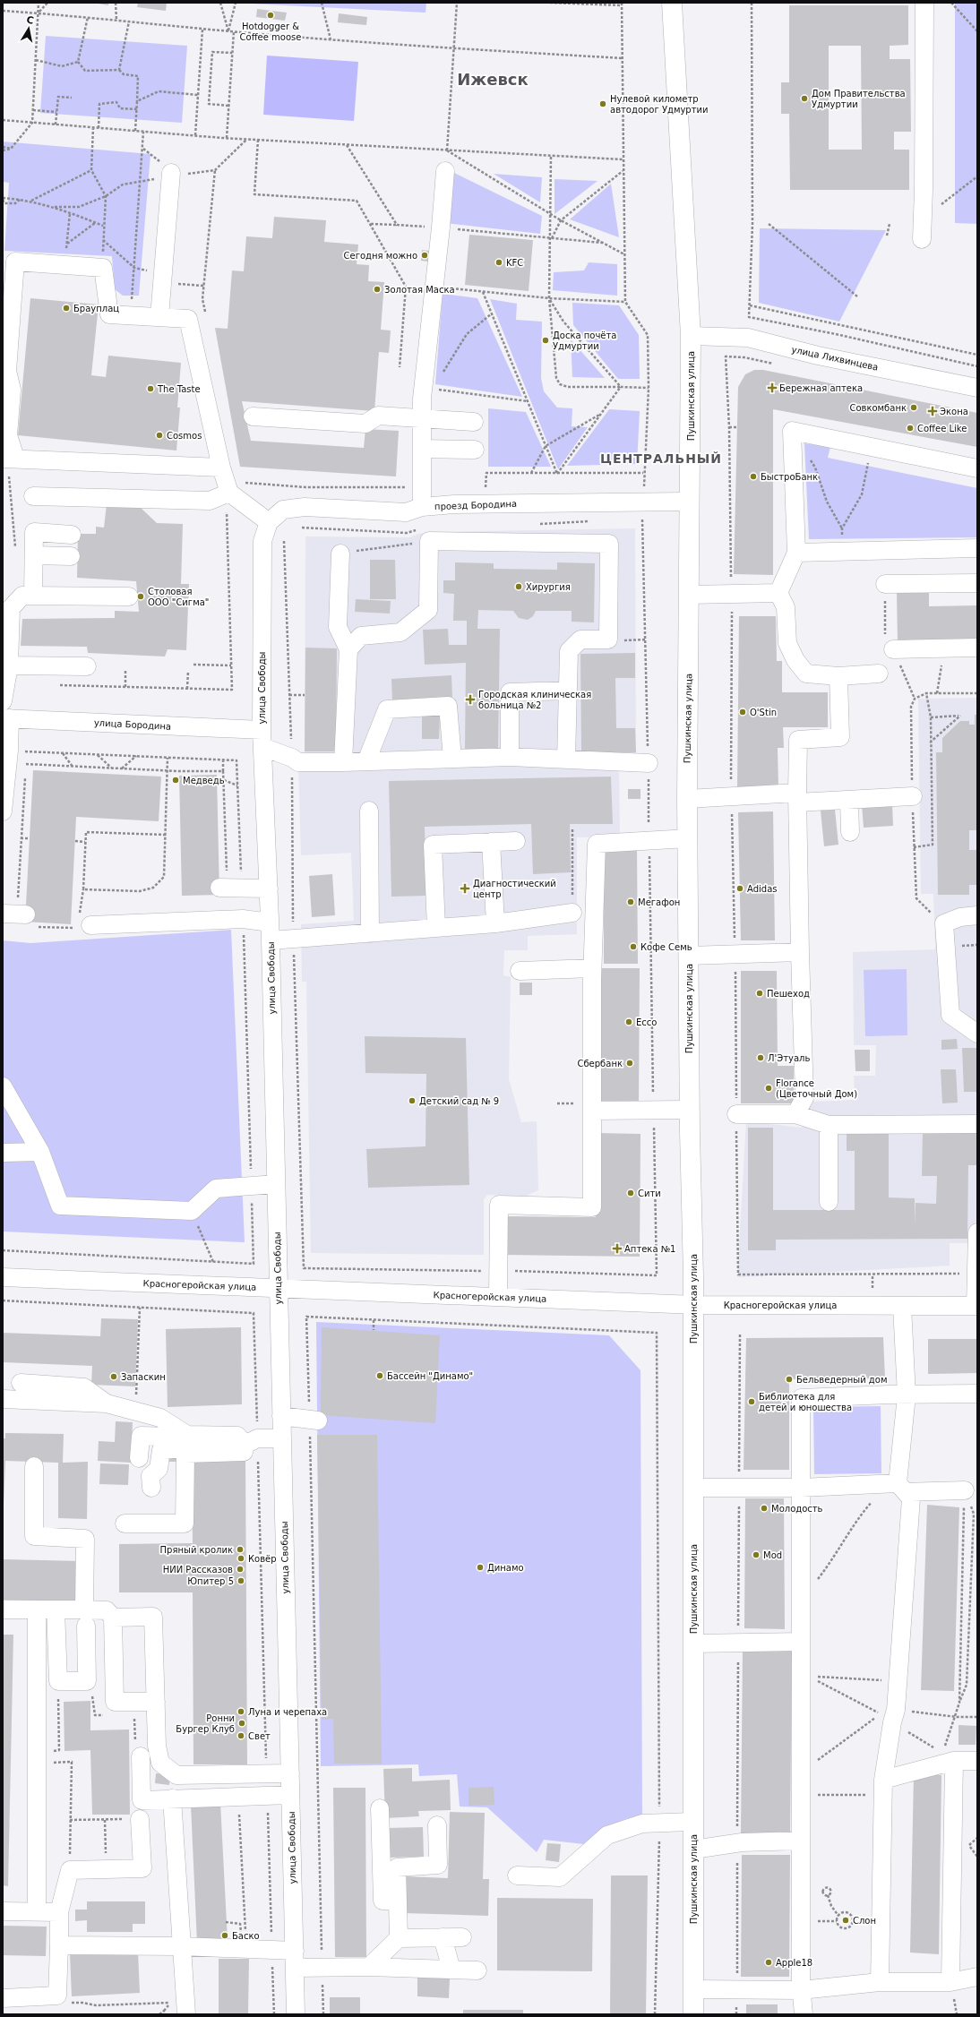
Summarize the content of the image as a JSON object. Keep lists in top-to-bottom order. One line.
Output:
{"streets":{"main road":["Пушкинская улица"],"street":["улица Лихвинцева","проезд Бородина","улица Свободы","улица Бородина","Красногеройская улица"]},"crossings":[["улица Лихвинцева","Пушкинская улица"],["Пушкинская улица","проезд Бородина"],["Пушкинская улица","Красногеройская улица"],["проезд Бородина","улица Свободы"],["улица Свободы","улица Бородина"],["улица Свободы","Красногеройская улица"]],"districts":["Ижевск","ЦЕНТРАЛЬНЫЙ"],"places":{"other":["Hotdogger & Coffee moose","Дом Правительства Удмуртии","Нулевой километр автодорог Удмуртии","Сегодня можно","KFC","Золотая Маска","Брауплац","Доска почёта Удмуртии","The Taste","Совкомбанк","Coffee Like","Cosmos","БыстроБанк","Хирургия","Столовая ООО \"Сигма\"","O'Stin","Медведь","Adidas","Мегафон","Кофе Семь","Пешеход","Ecco","Л'Этуаль","Сбербанк","Florance (Цветочный Дом)","Детский сад № 9","Сити","Бассейн \"Динамо\"","Запаскин","Бельведерный дом","Библиотека для детей и юношества","Молодость","Пряный кролик","Mod","Ковёр","Динамо","НИИ Рассказов","Юпитер 5","Луна и черепаха","Ронни Бургер Клуб","Свет","Слон","Баско","Apple18"],"health":["Бережная аптека","Экона","Городская клиническая больница №2","Диагностический центр","Аптека №1"]},"north":"top"}
